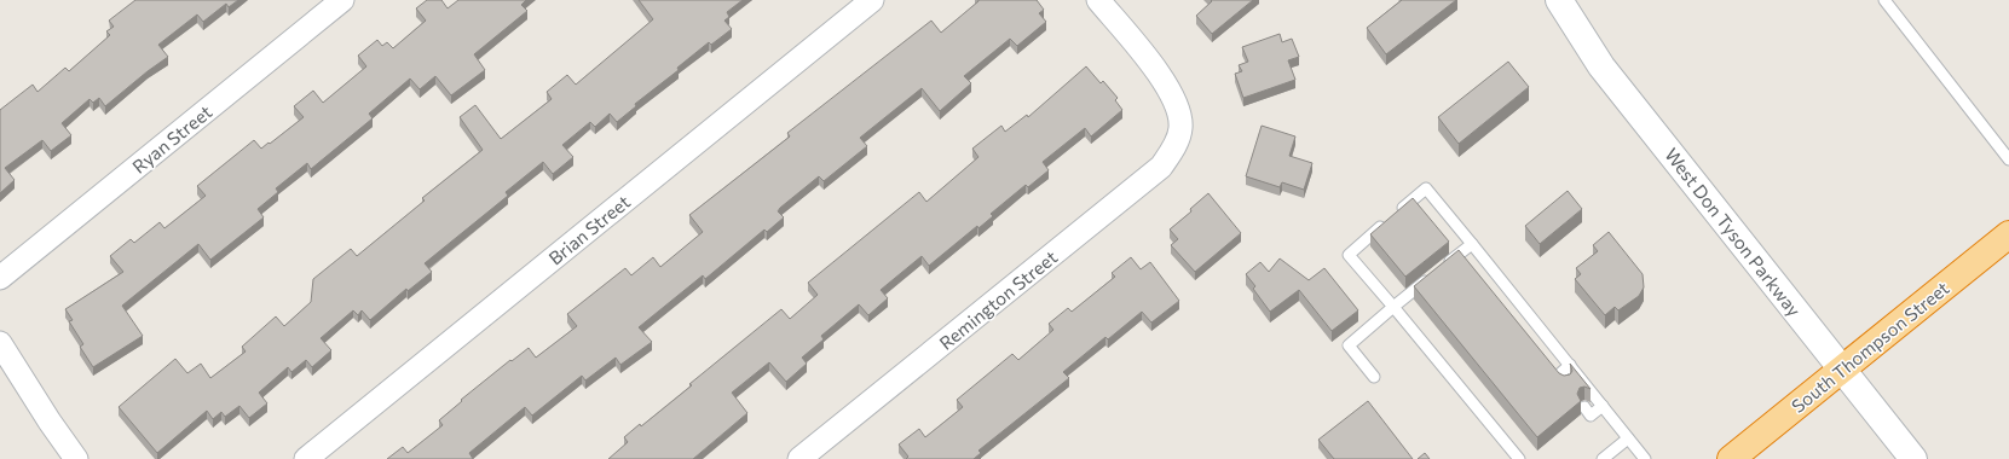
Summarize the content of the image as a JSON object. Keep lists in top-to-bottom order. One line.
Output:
{"streets":{"highway":["South Thompson Street"],"main road":["West Don Tyson Parkway"],"street":["Ryan Street","Brian Street","Remington Street"]},"crossings":[["West Don Tyson Parkway","South Thompson Street"]]}
